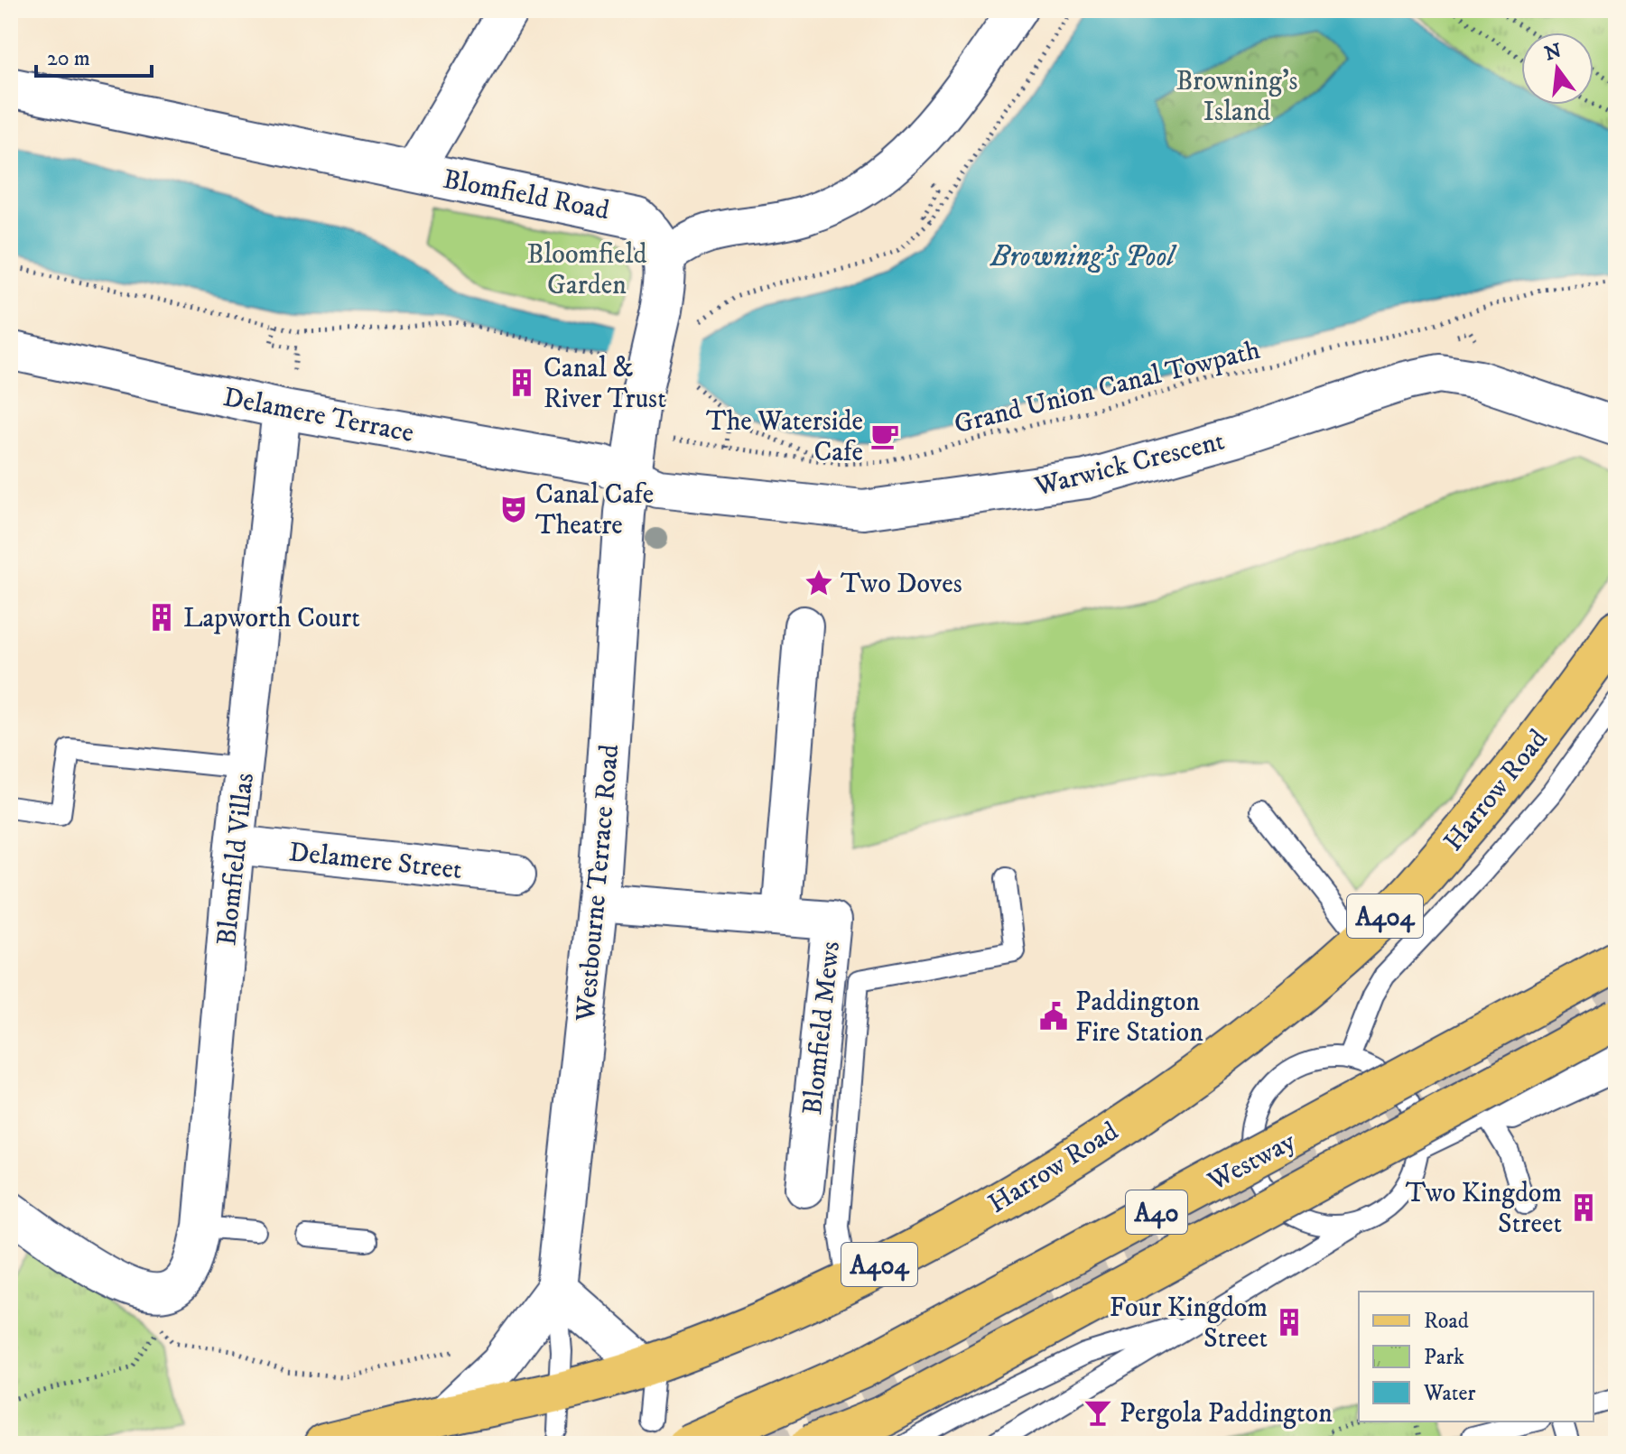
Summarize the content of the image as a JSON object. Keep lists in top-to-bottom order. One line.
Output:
{"streets":{"main road":["Harrow Road","A404","Westway","A40"],"street":["Blomfield Road","Delamere Terrace","Warwick Crescent","Blomfield Villas","Delamere Street","Westbourne Terrace Road","Blomfield Mews"],"path":["Grand Union Canal Towpath"]},"crossings":[["Blomfield Road","Westbourne Terrace Road"],["Delamere Terrace","Warwick Crescent"],["Delamere Terrace","Blomfield Villas"],["Delamere Terrace","Westbourne Terrace Road"],["Warwick Crescent","Westbourne Terrace Road"],["Harrow Road","Westbourne Terrace Road"],["Blomfield Villas","Delamere Street"],["Westbourne Terrace Road","Blomfield Mews"]],"water":["Browning's Pool"],"parks":["Browning's Island","Bloomfield Garden"],"places":{"building":["Canal & River Trust","Lapworth Court","Two Kingdom Street","Four Kingdom Street"],"cafe":["The Waterside Cafe"],"theatre":["Canal Cafe Theatre"],"place":["Two Doves"],"public building":["Paddington Fire Station"],"bar":["Pergola Paddington"]},"legend":["Road","Park","Water"],"scale_bar":"20 m","north":"top"}
